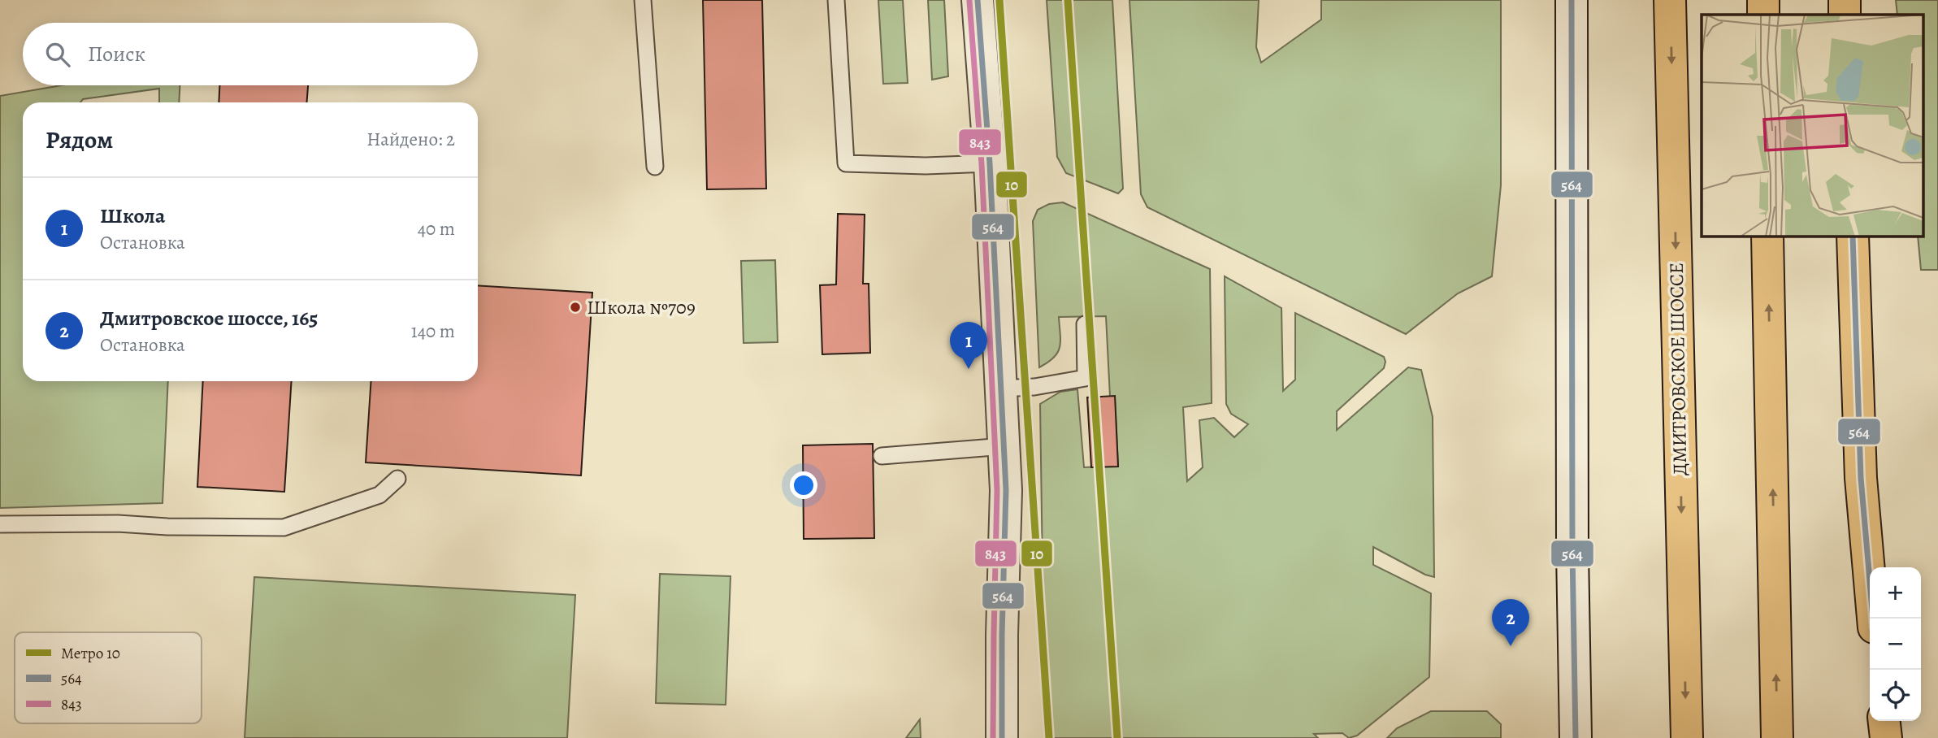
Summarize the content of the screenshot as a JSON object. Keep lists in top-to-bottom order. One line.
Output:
{"streets":{"highway":["ДМИТРОВСКОЕ ШОССЕ"]},"places":["Школа №709"],"lines":["metro line 10","transit line 564","transit line 843"],"legend":["Метро 10","564","843"],"page":{"search":"Поиск","heading":["Рядом","Найдено: 2"],"list":[{"mark":"1","name":"Школа","note":"Остановка","value":"40 m"},{"mark":"2","name":"Дмитровское шоссе, 165","note":"Остановка","value":"140 m"}],"pins":["1","2"],"map_buttons":["+","−"]}}
